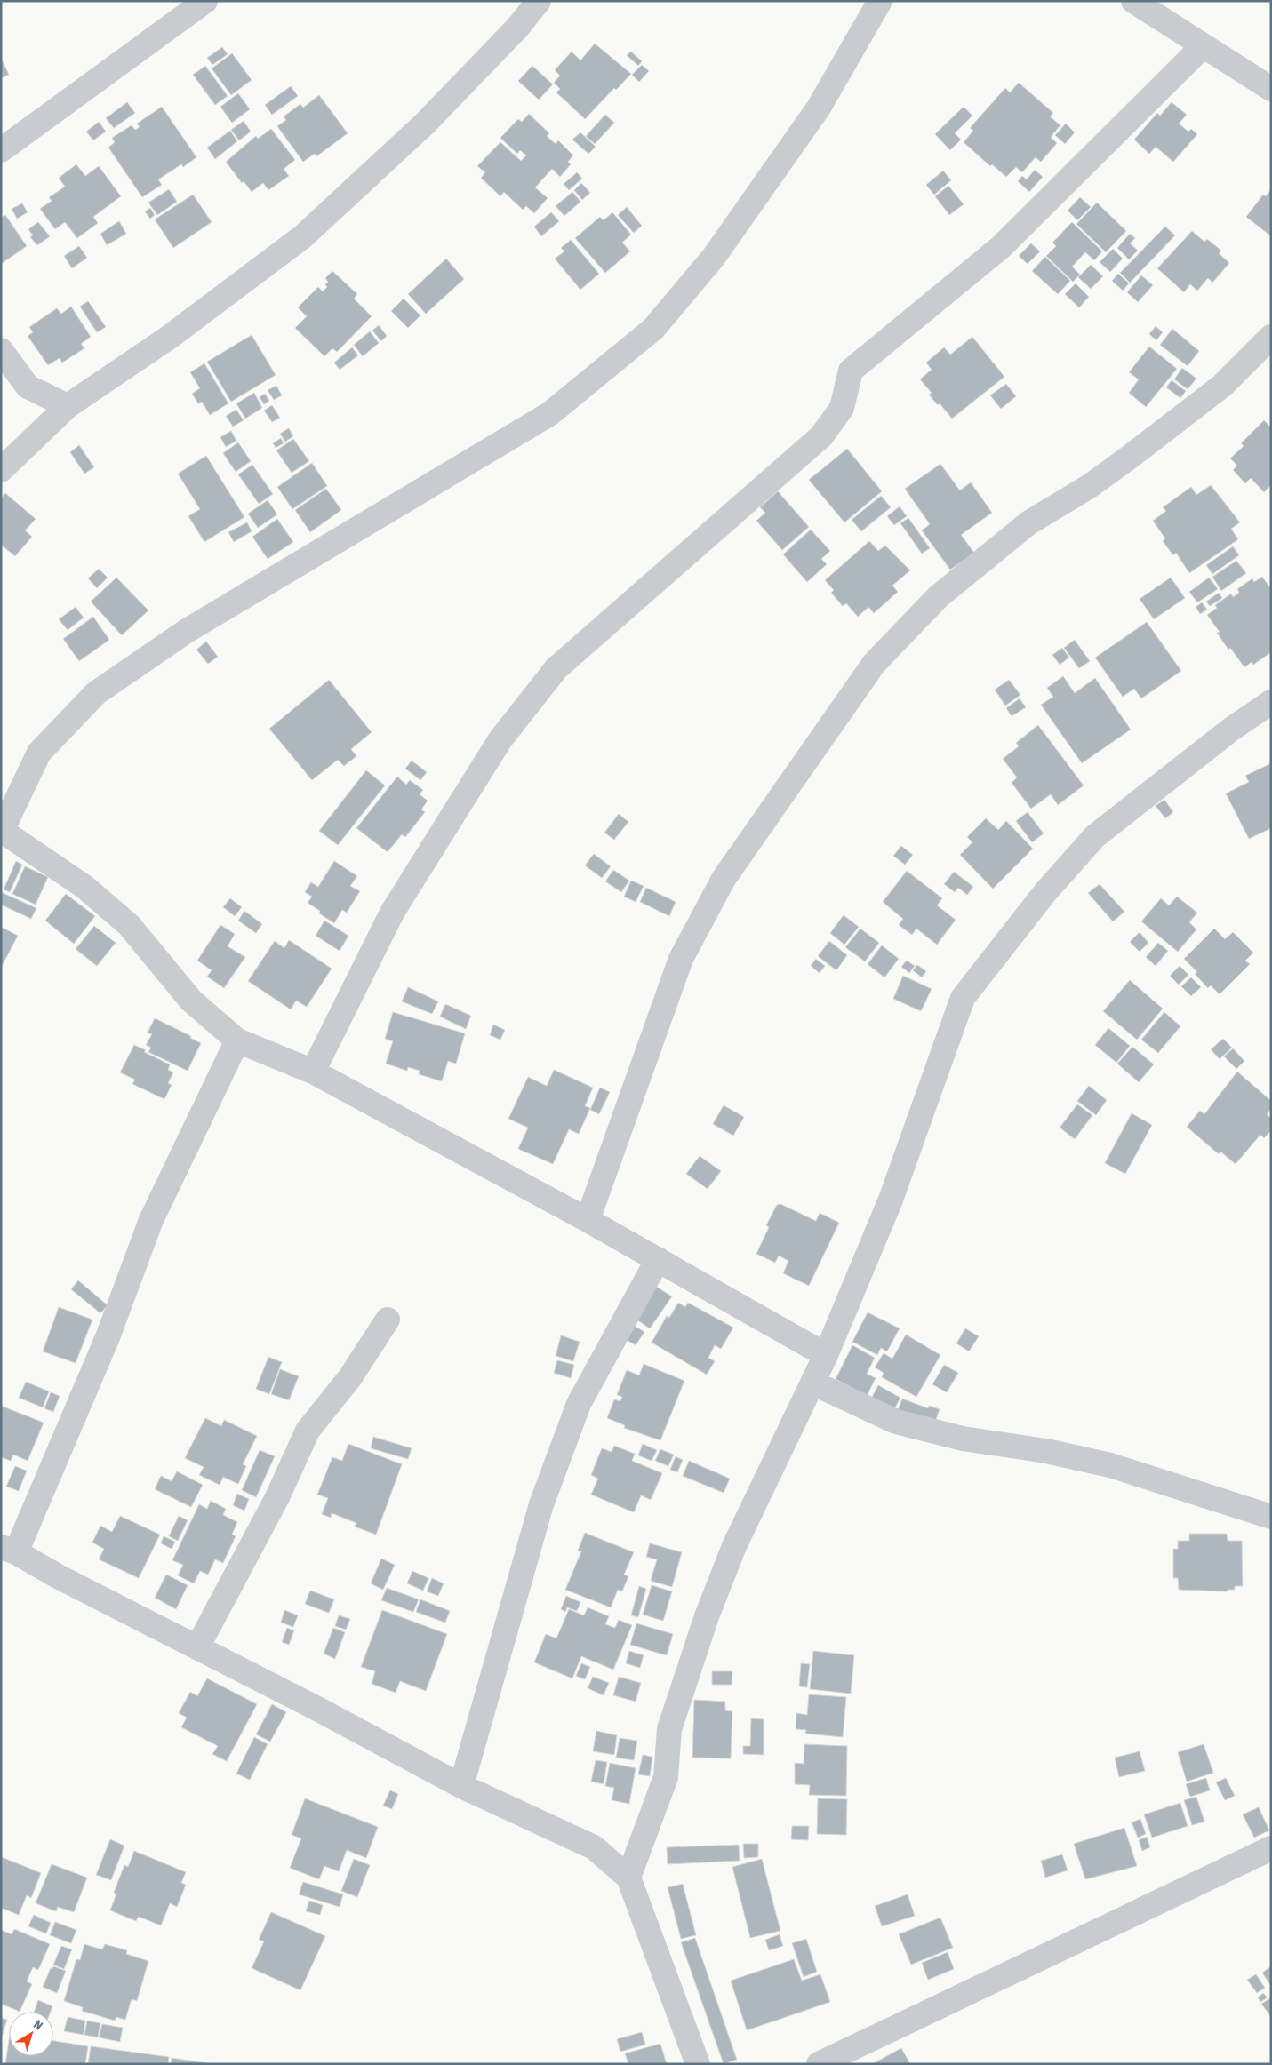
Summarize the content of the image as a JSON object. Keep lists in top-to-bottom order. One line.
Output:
{"north":"top right"}
